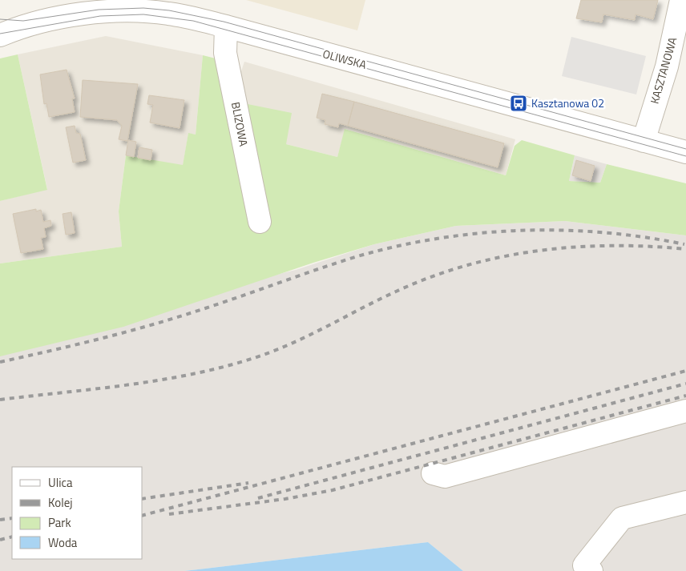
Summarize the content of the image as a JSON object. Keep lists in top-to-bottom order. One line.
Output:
{"streets":{"street":["OLIWSKA","KASZTANOWA","BLIZOWA"]},"crossings":[["OLIWSKA","KASZTANOWA"],["OLIWSKA","BLIZOWA"]],"places":{"bus stop":["Kasztanowa 02"]},"legend":["Ulica","Kolej","Park","Woda"]}
